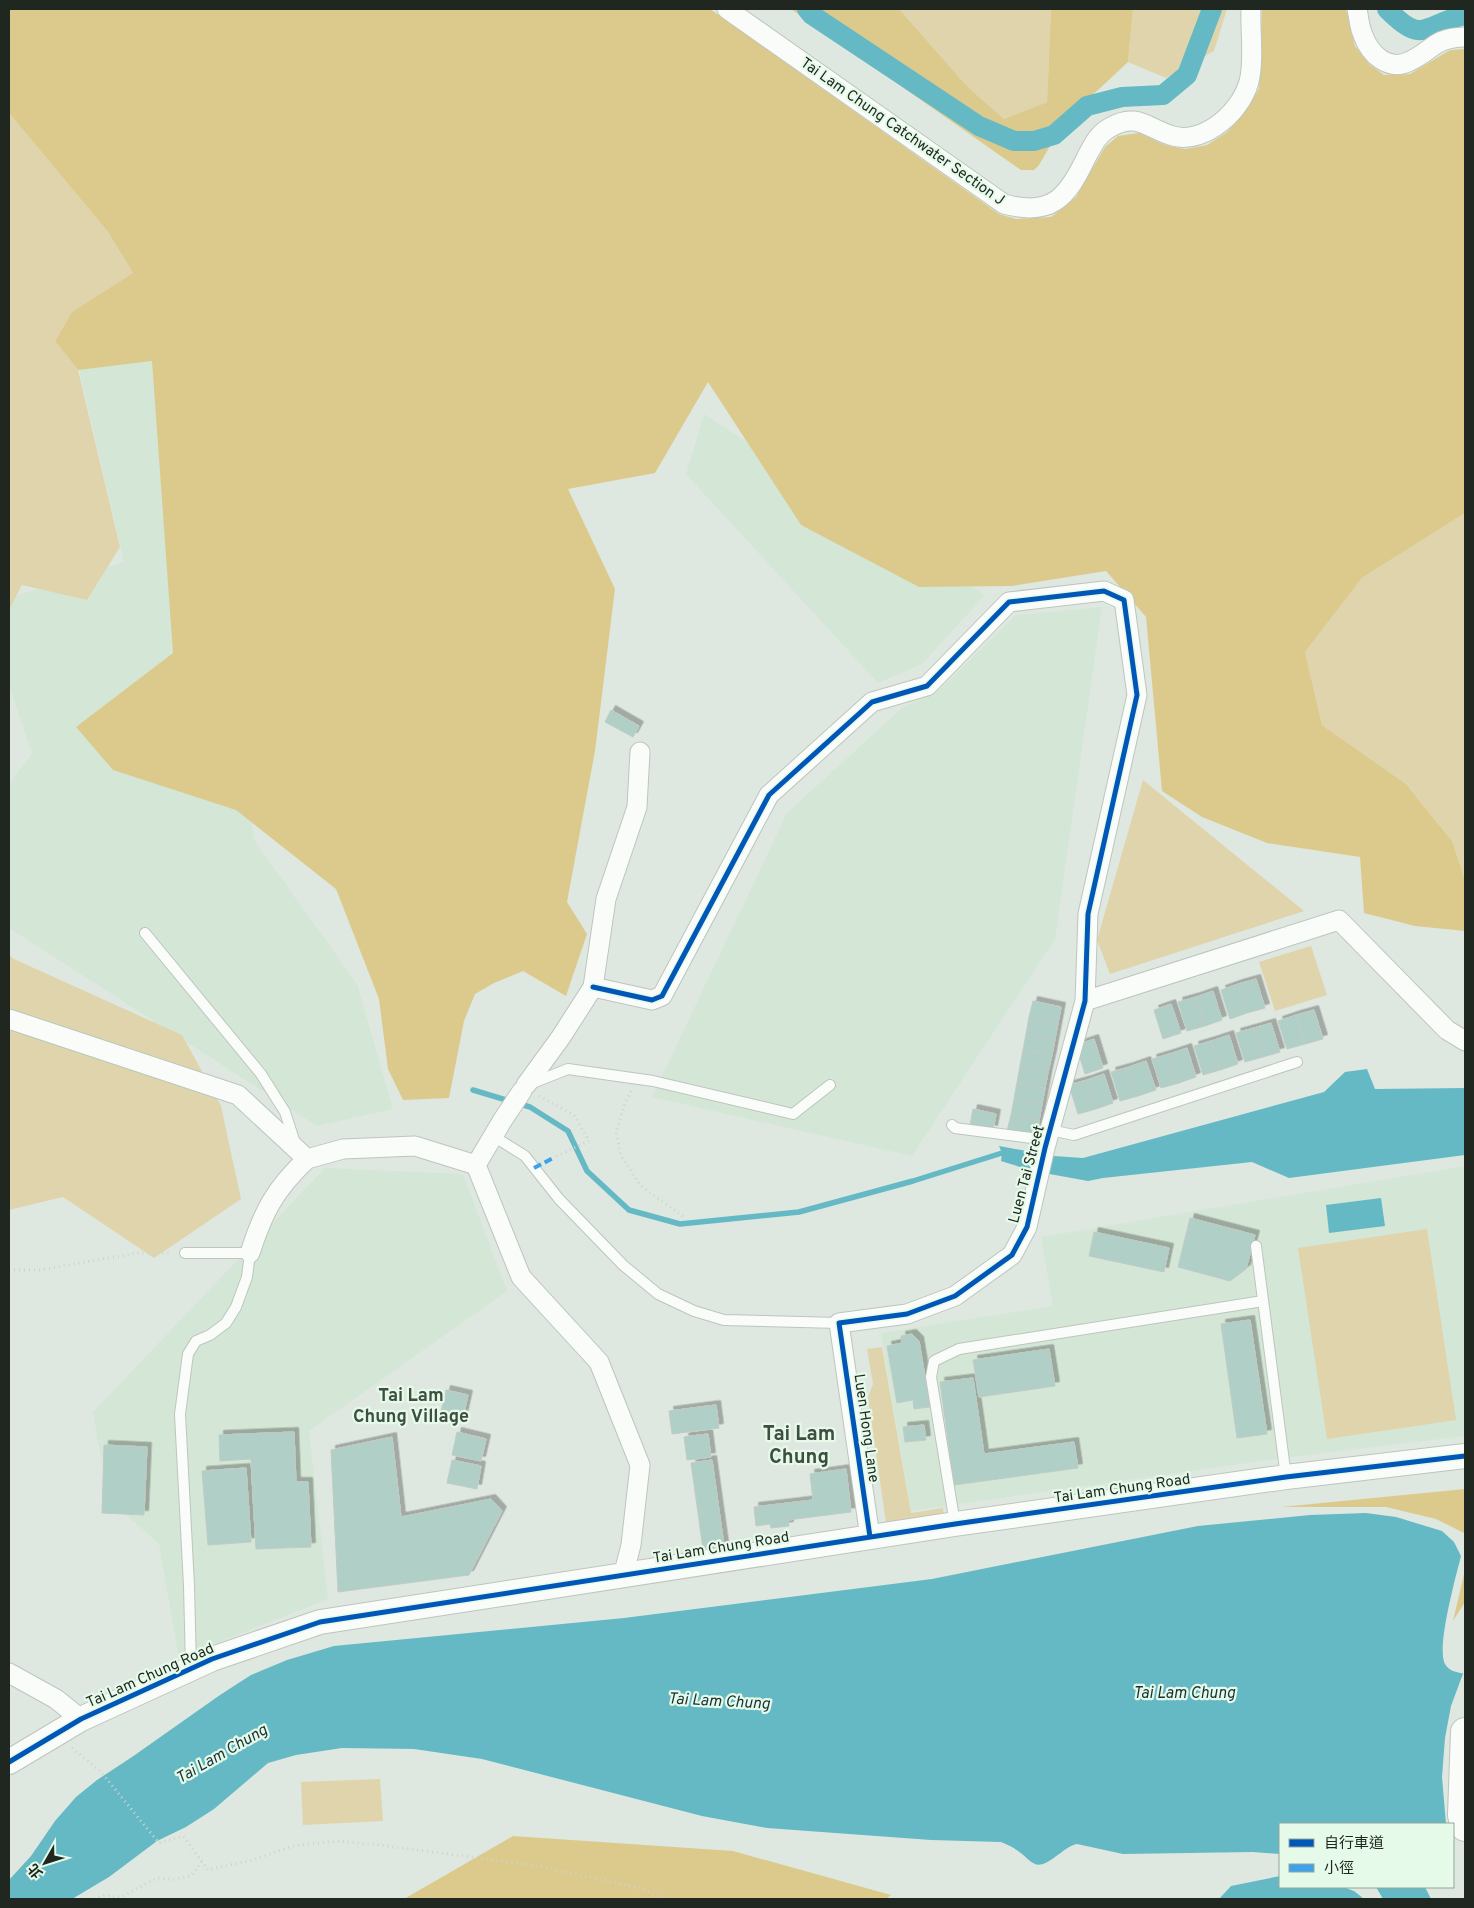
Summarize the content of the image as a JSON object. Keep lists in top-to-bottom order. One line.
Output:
{"streets":{"street":["Tai Lam Chung Catchwater Section J","Luen Tai Street","Luen Hong Lane","Tai Lam Chung Road"]},"crossings":[["Luen Tai Street","Luen Hong Lane"],["Luen Hong Lane","Tai Lam Chung Road"]],"districts":["Tai Lam Chung Village","Tai Lam Chung"],"water":["Tai Lam Chung"],"legend":["自行車道","小徑"],"north":"bottom left"}
